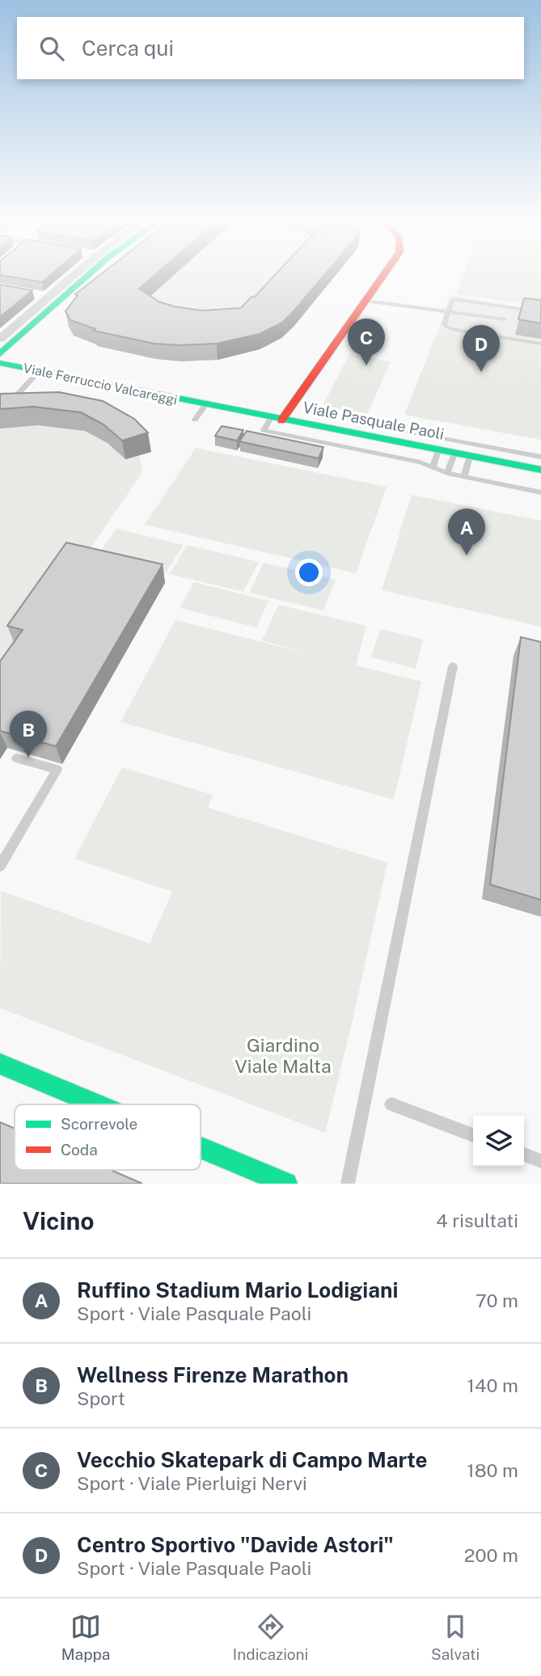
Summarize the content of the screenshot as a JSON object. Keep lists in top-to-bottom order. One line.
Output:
{"streets":{"street":["Viale Ferruccio Valcareggi","Viale Pasquale Paoli"]},"crossings":[["Viale Ferruccio Valcareggi","Viale Pasquale Paoli"]],"parks":["Giardino Viale Malta"],"legend":["Scorrevole","Coda"],"page":{"search":"Cerca qui","pins":["C","D","A","B"],"heading":["Vicino","4 risultati"],"list":[{"mark":"A","name":"Ruffino Stadium Mario Lodigiani","note":"Sport · Viale Pasquale Paoli","value":"70 m"},{"mark":"B","name":"Wellness Firenze Marathon","note":"Sport","value":"140 m"},{"mark":"C","name":"Vecchio Skatepark di Campo Marte","note":"Sport · Viale Pierluigi Nervi","value":"180 m"},{"mark":"D","name":"Centro Sportivo \"Davide Astori\"","note":"Sport · Viale Pasquale Paoli","value":"200 m"}],"nav":["Mappa","Indicazioni","Salvati"]}}
